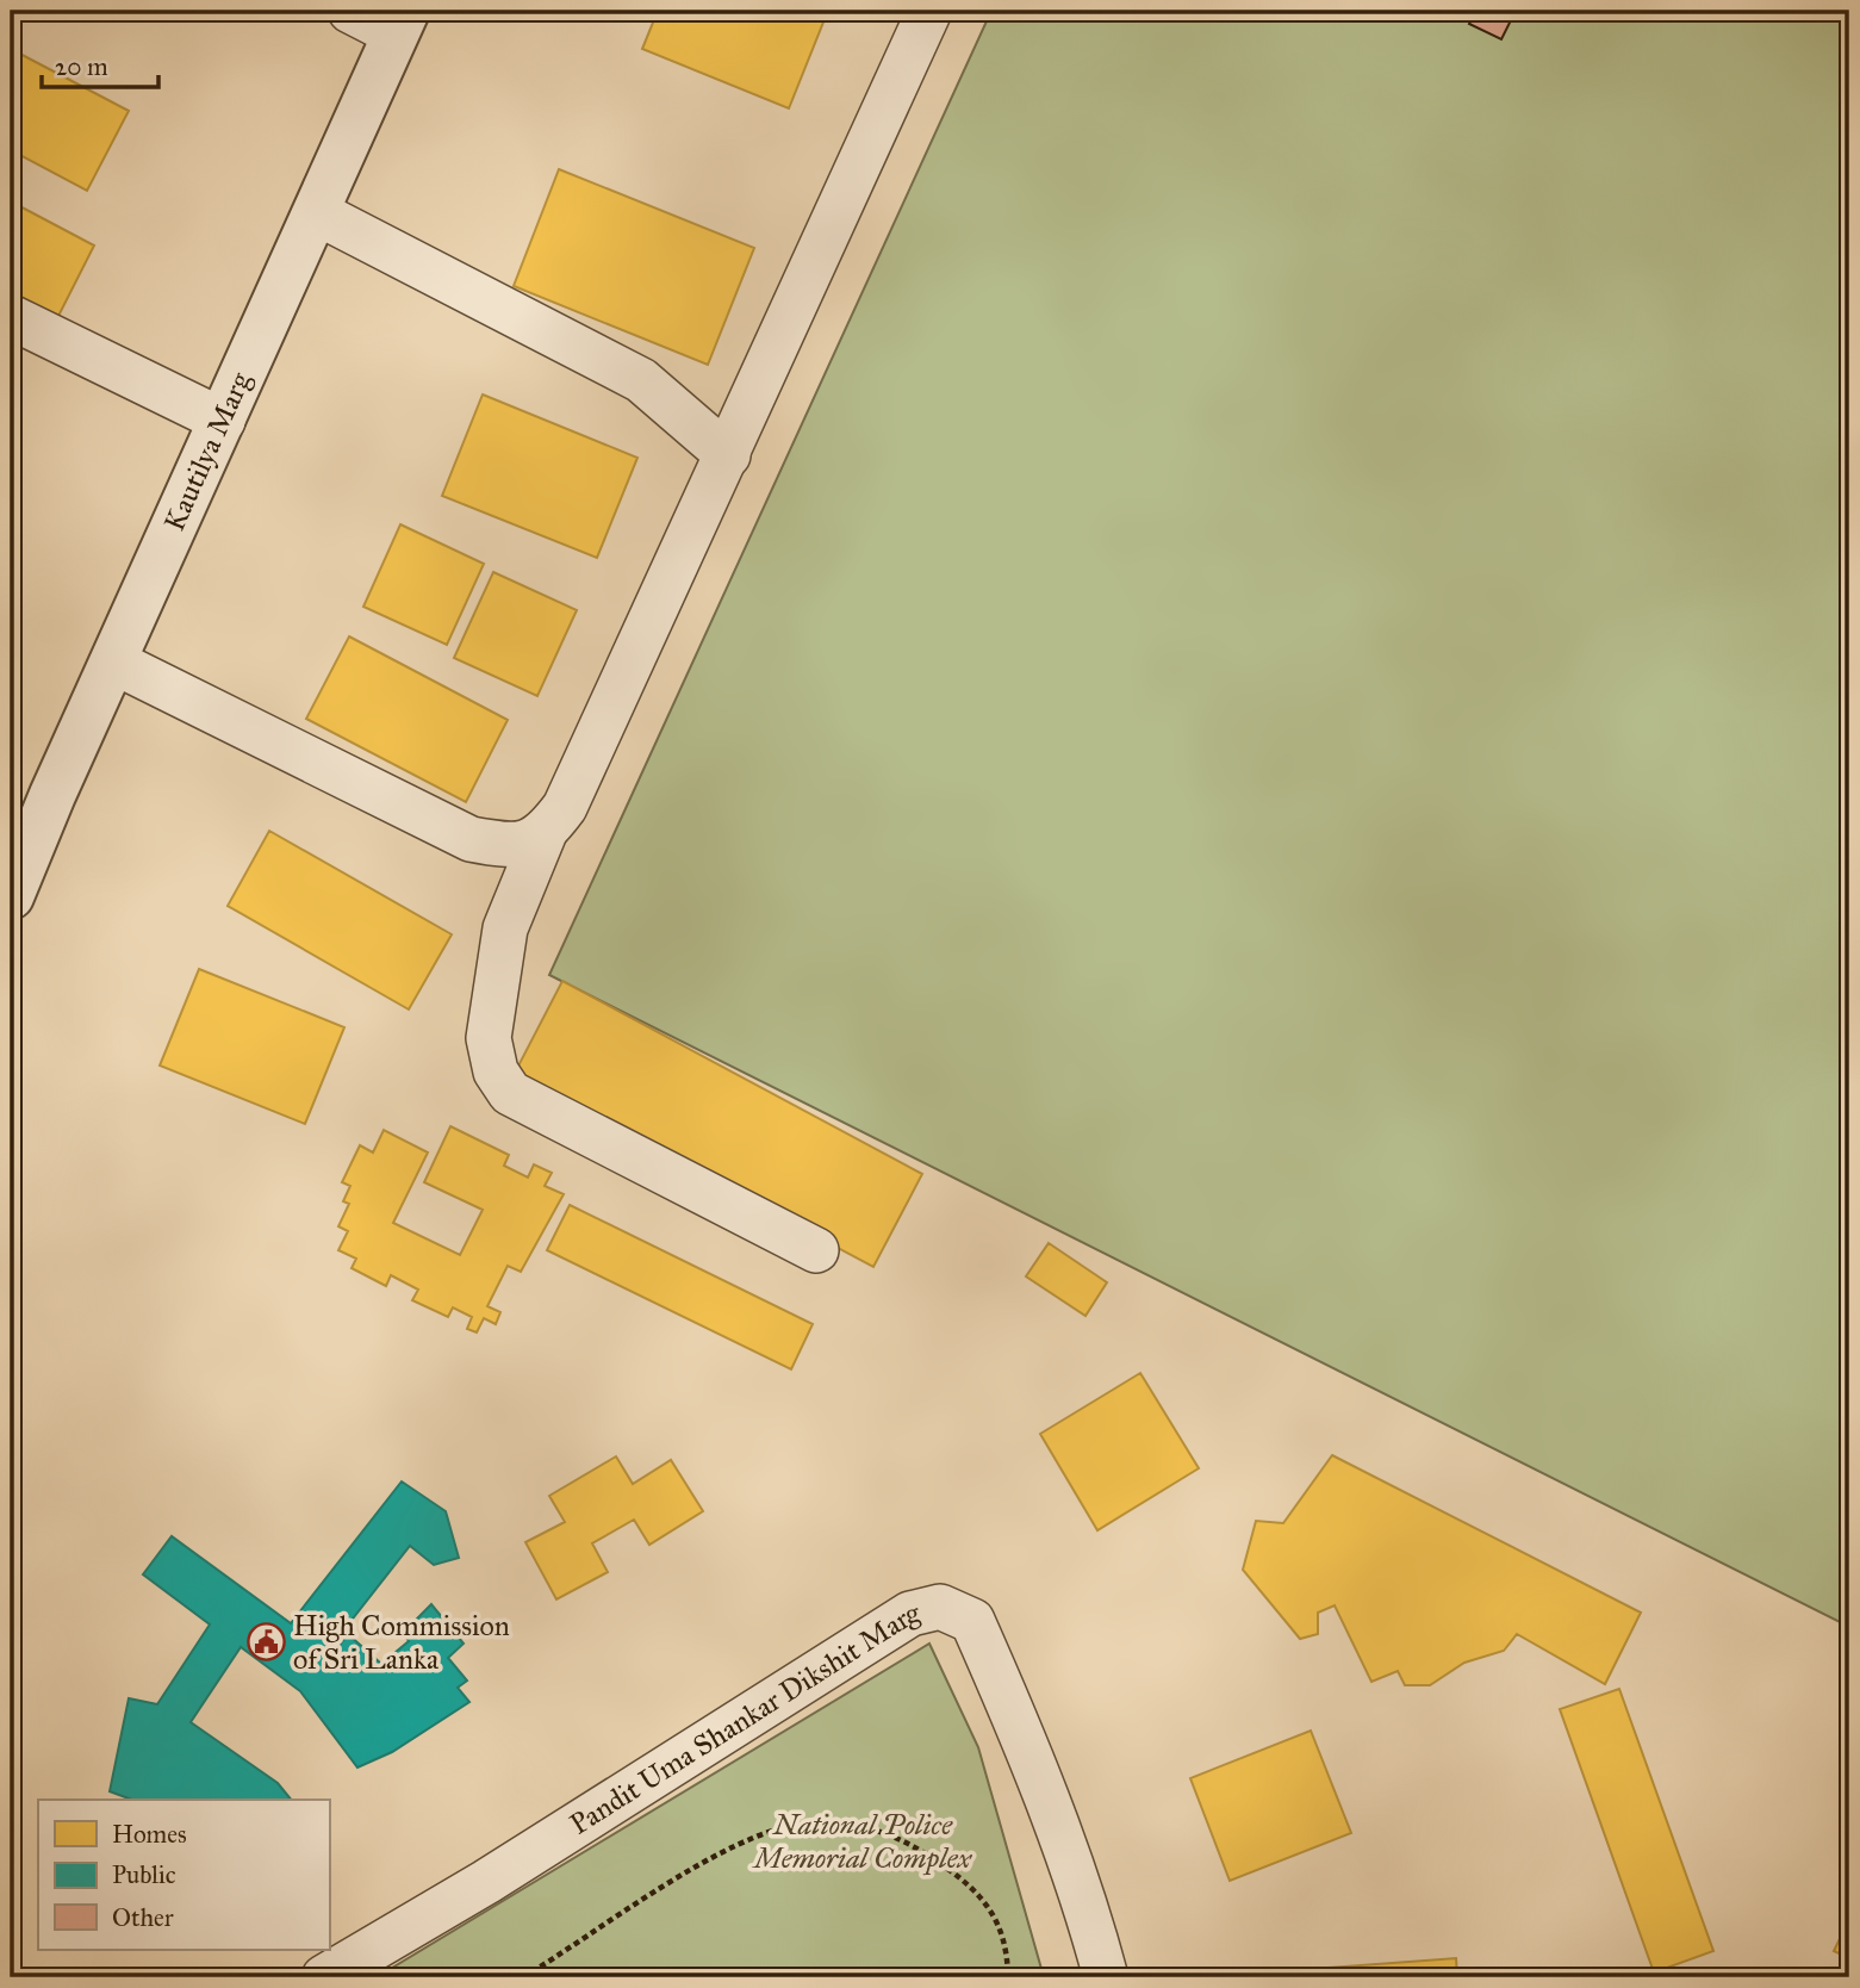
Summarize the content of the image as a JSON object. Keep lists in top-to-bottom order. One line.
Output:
{"streets":{"street":["Kautilya Marg","Pandit Uma Shankar Dikshit Marg"]},"parks":["National Police Memorial Complex"],"places":{"public building":["High Commission of Sri Lanka"]},"legend":["Homes","Public","Other"],"scale_bar":"20 m"}
